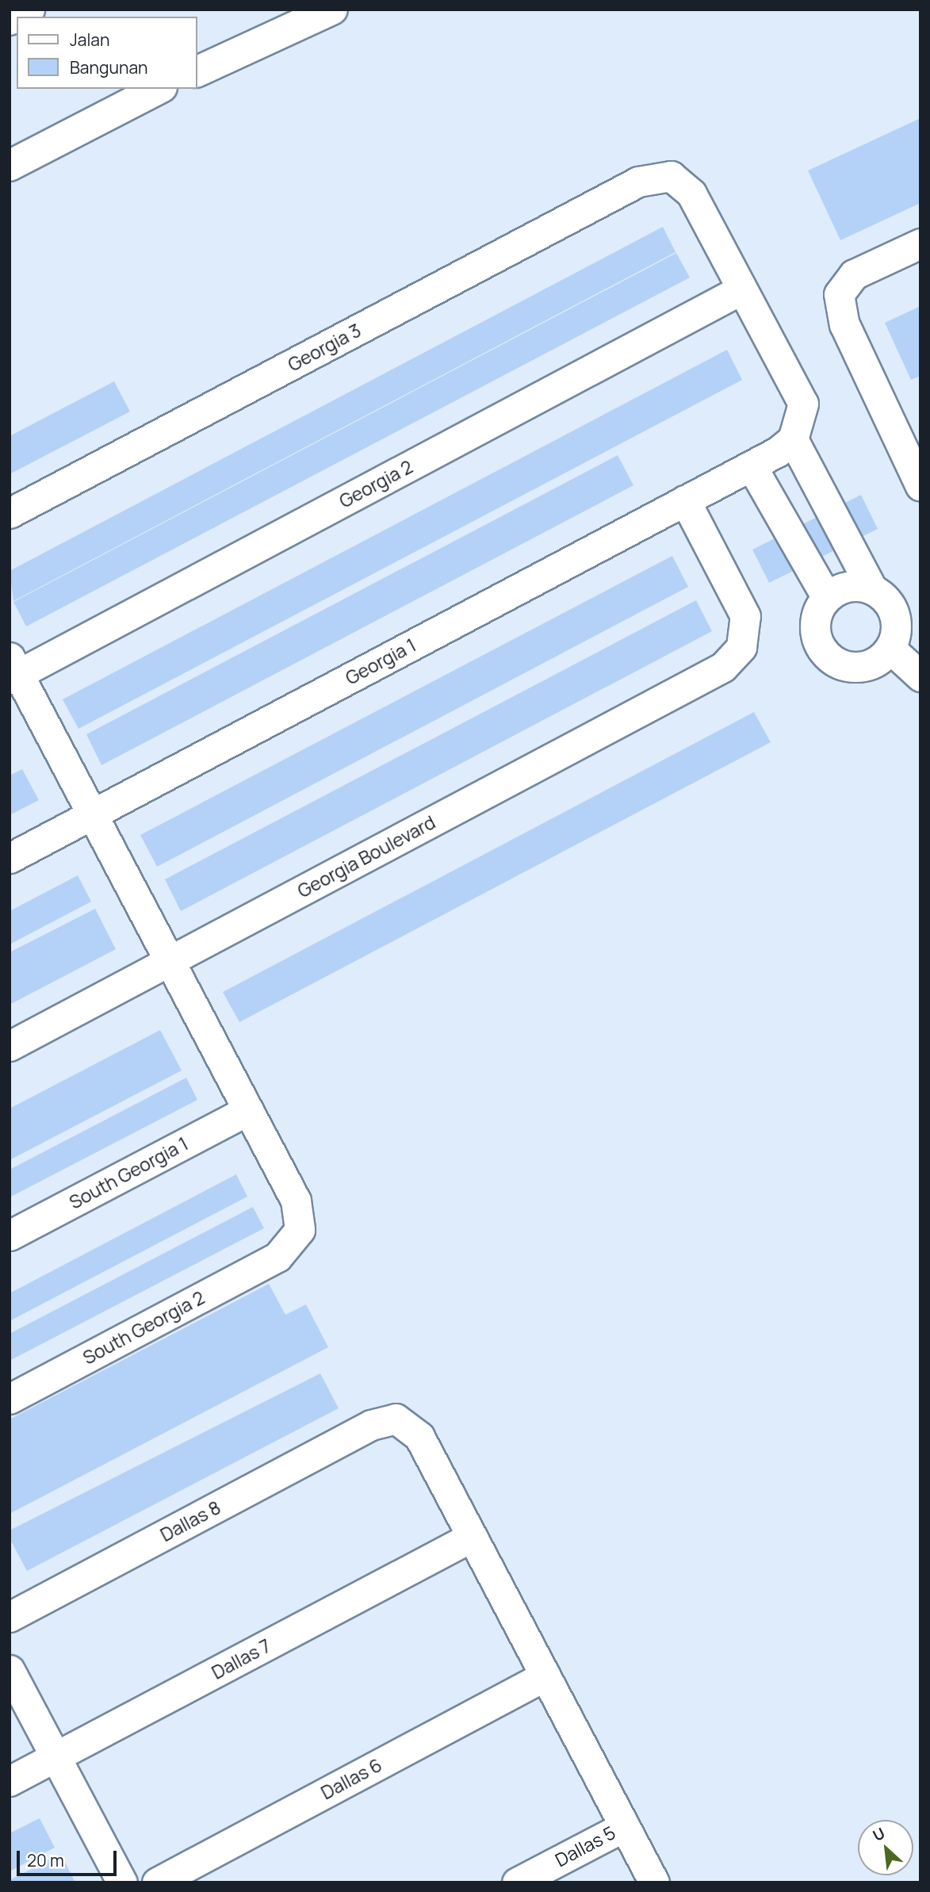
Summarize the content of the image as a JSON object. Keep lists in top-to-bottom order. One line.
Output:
{"streets":{"street":["Georgia 3","Georgia 2","Georgia 1","Georgia Boulevard","South Georgia 1","South Georgia 2","Dallas 8","Dallas 7","Dallas 6","Dallas 5"]},"crossings":[["Georgia 3","Georgia 2"],["Georgia 3","Georgia 1"],["Georgia 1","Georgia Boulevard"],["South Georgia 1","South Georgia 2"],["Dallas 8","Dallas 7"]],"legend":["Jalan","Bangunan"],"scale_bar":"20 m","north":"top left"}
